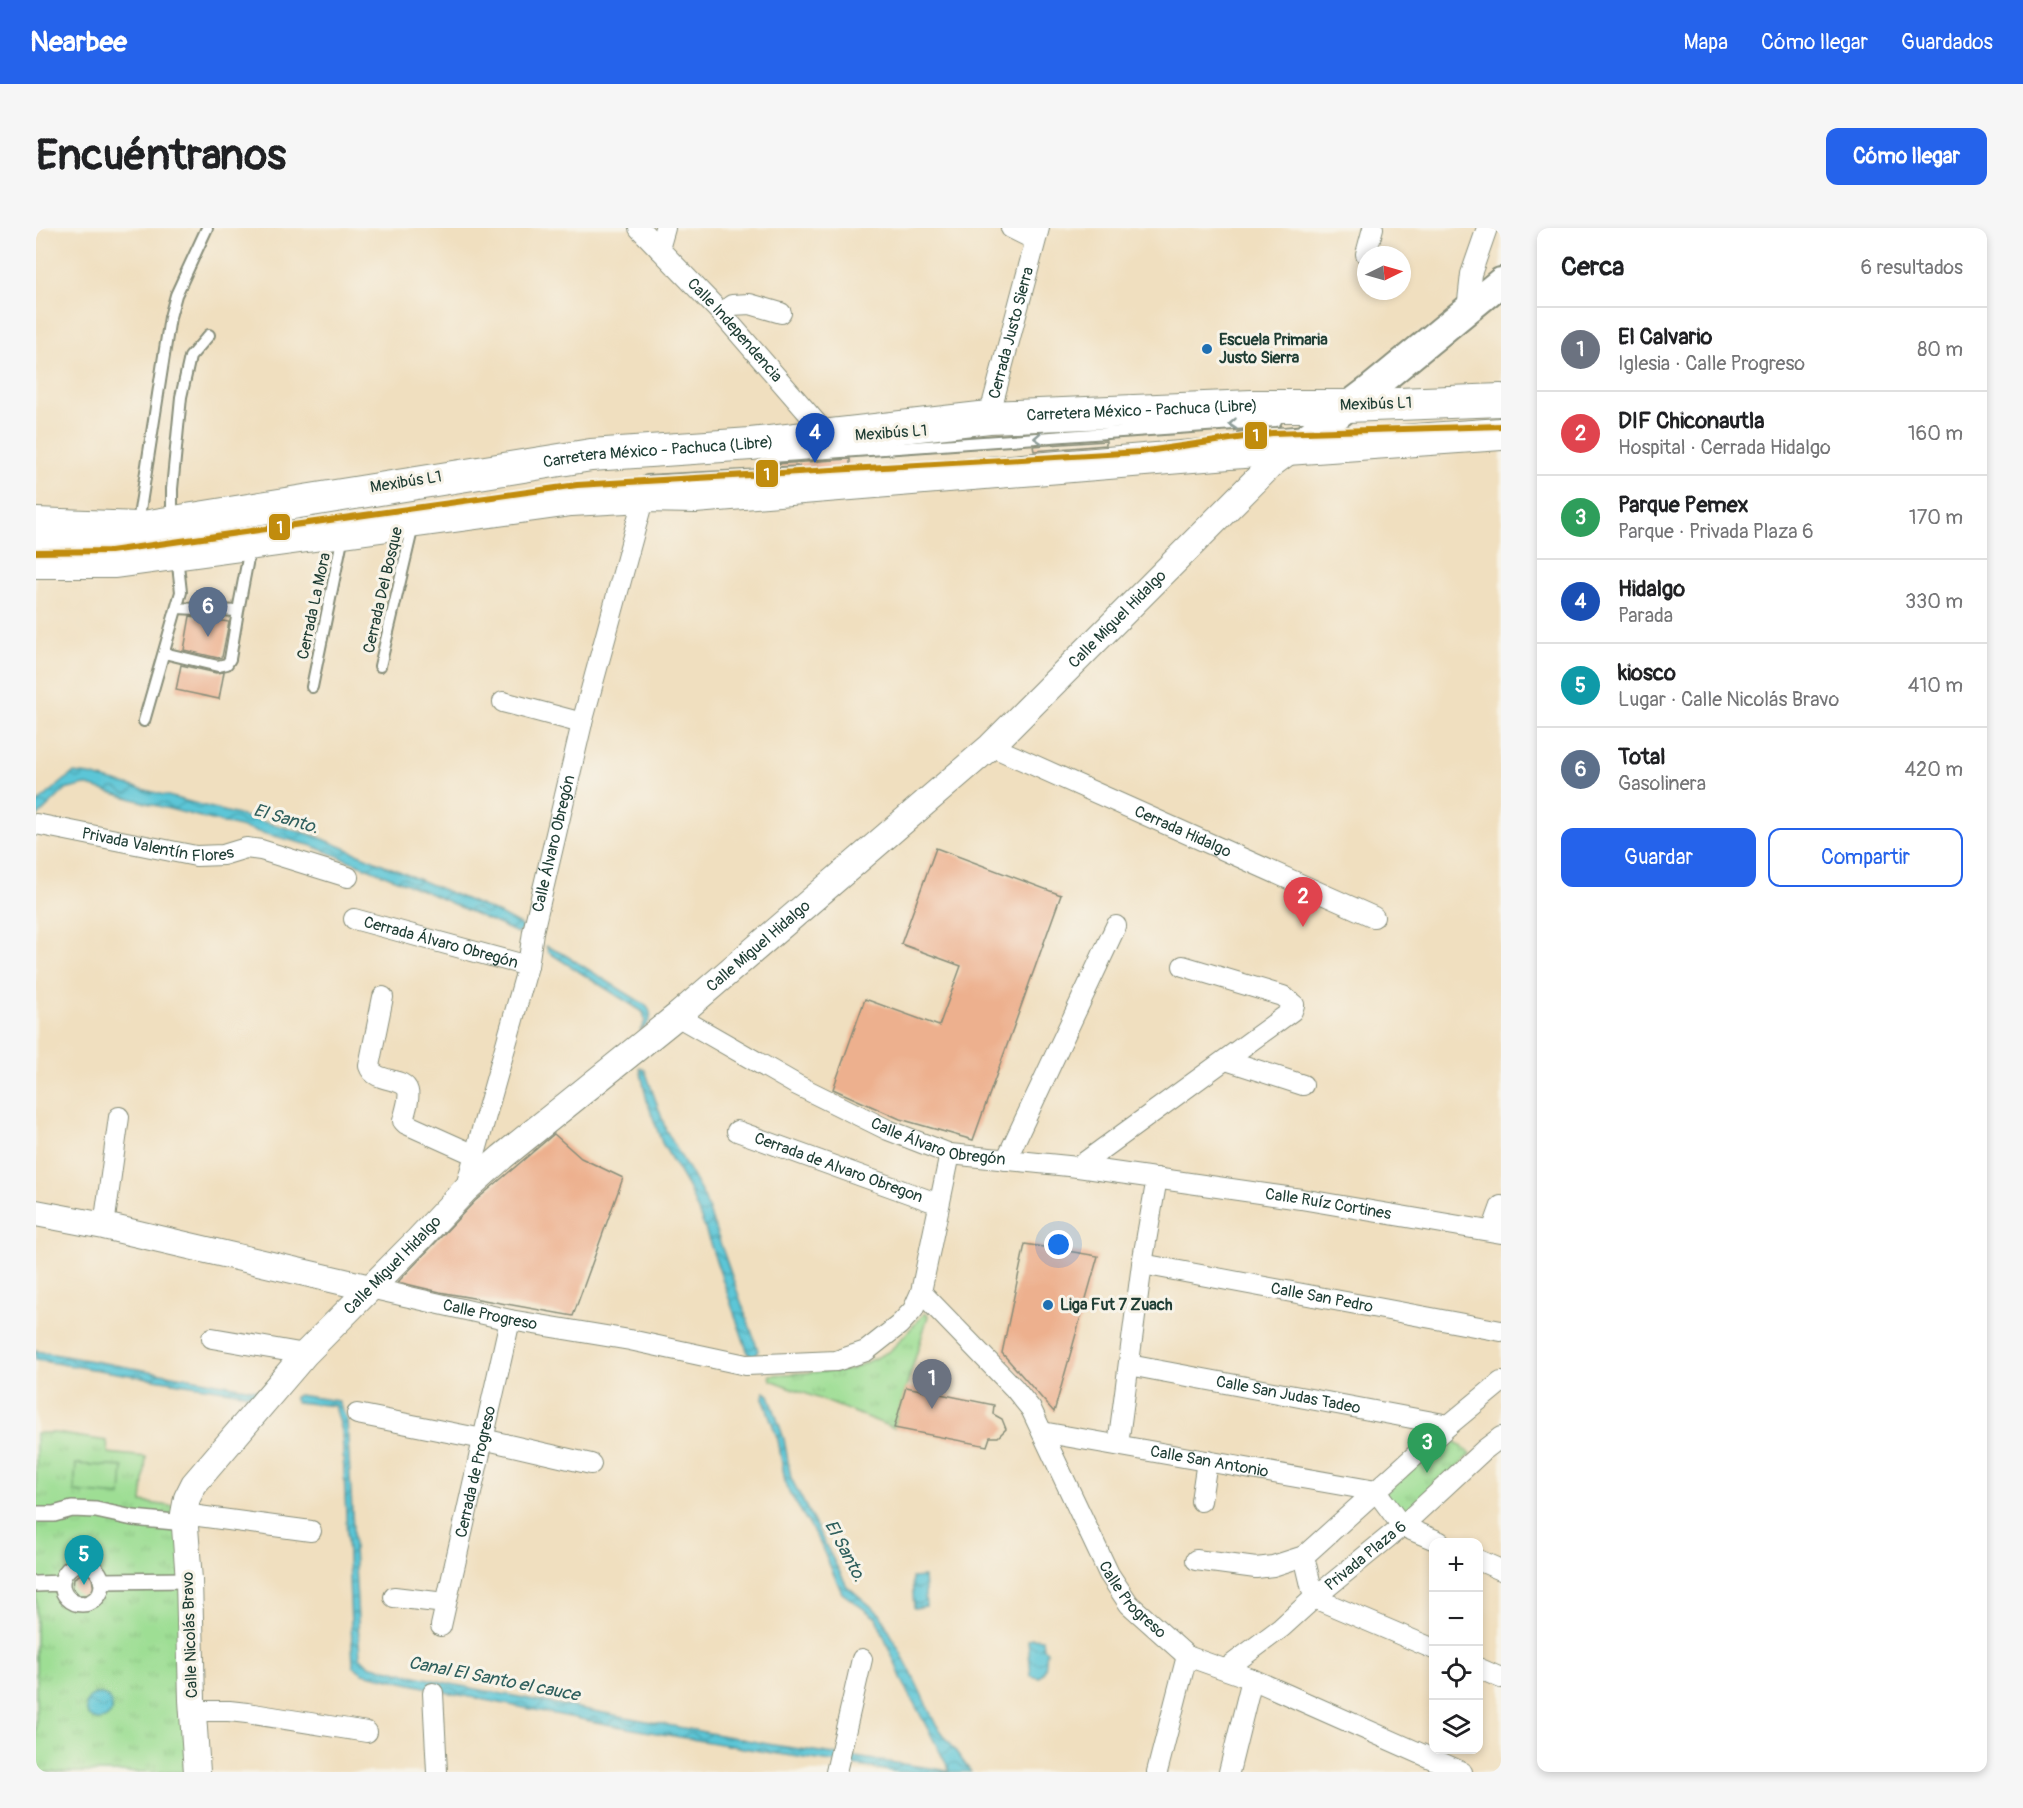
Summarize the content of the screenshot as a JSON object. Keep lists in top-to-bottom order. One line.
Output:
{"streets":{"main road":["Carretera México - Pachuca (Libre)","Calle Miguel Hidalgo"],"street":["Calle Independencia","Cerrada Justo Sierra","Cerrada Hidalgo","Privada Valentín Flores","Calle Álvaro Obregón","Cerrada Álvaro Obregón","Cerrada de Alvaro Obregon","Calle Ruíz Cortines","Calle San Pedro","Calle Progreso","Calle San Judas Tadeo","Calle San Antonio","Cerrada de Progreso","Privada Plaza 6","Calle Nicolás Bravo"],"lane":["Mexibús L1","Cerrada Del Bosque","Cerrada La Mora"]},"crossings":[["Calle Independencia","Carretera México - Pachuca (Libre)"],["Cerrada Justo Sierra","Carretera México - Pachuca (Libre)"],["Mexibús L1","Carretera México - Pachuca (Libre)"],["Mexibús L1","Cerrada Del Bosque"],["Mexibús L1","Calle Miguel Hidalgo"],["Carretera México - Pachuca (Libre)","Calle Miguel Hidalgo"],["Calle Miguel Hidalgo","Cerrada Hidalgo"],["Calle Miguel Hidalgo","Calle Álvaro Obregón"],["Calle Miguel Hidalgo","Calle Progreso"],["Calle Miguel Hidalgo","Calle Nicolás Bravo"],["Calle Álvaro Obregón","Cerrada Álvaro Obregón"],["Calle Álvaro Obregón","Calle Ruíz Cortines"],["Calle Álvaro Obregón","Calle Progreso"],["Cerrada de Alvaro Obregon","Calle Progreso"],["Calle Progreso","Calle San Antonio"],["Calle Progreso","Cerrada de Progreso"],["Calle Progreso","Privada Plaza 6"]],"water":["El Santo.","Canal El Santo el cauce"],"places":["Escuela Primaria Justo Sierra","Liga Fut 7 Zuach"],"lines":["transit line 1"],"north":"right","page":{"header":"Nearbee","nav":["Mapa","Cómo llegar","Guardados"],"buttons":["Cómo llegar",["Guardar","Compartir"]],"title":"Encuéntranos","heading":["Cerca","6 resultados"],"list":[{"mark":"1","name":"El Calvario","note":"Iglesia · Calle Progreso","value":"80 m"},{"mark":"2","name":"DIF Chiconautla","note":"Hospital · Cerrada Hidalgo","value":"160 m"},{"mark":"3","name":"Parque Pemex","note":"Parque · Privada Plaza 6","value":"170 m"},{"mark":"4","name":"Hidalgo","note":"Parada","value":"330 m"},{"mark":"5","name":"kiosco","note":"Lugar · Calle Nicolás Bravo","value":"410 m"},{"mark":"6","name":"Total","note":"Gasolinera","value":"420 m"}],"pins":["4","6","2","1","3","5"],"map_buttons":["+","−"]}}
